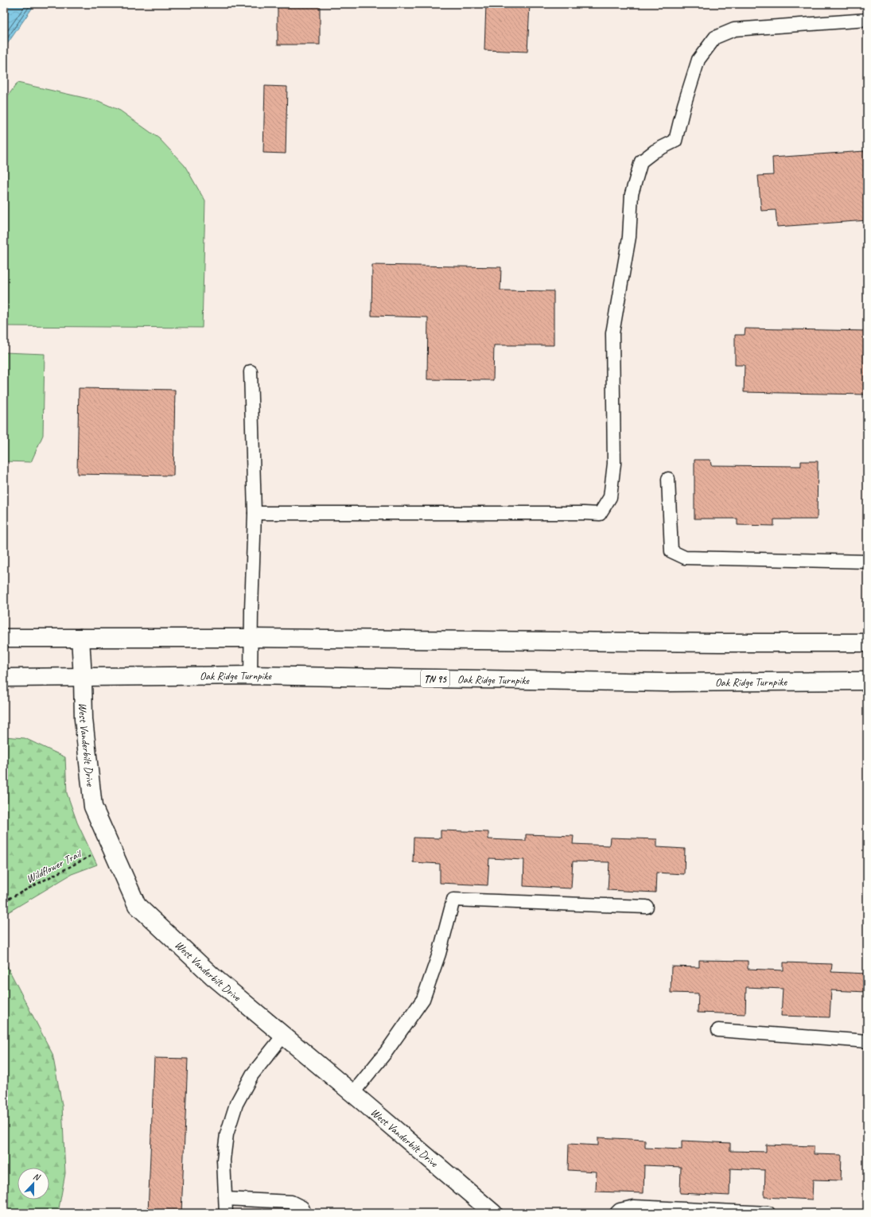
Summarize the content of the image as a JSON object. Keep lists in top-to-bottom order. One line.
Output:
{"streets":{"main road":["Oak Ridge Turnpike","TN 95","West Vanderbilt Drive"],"path":["Wildflower Trail"]},"crossings":[["Oak Ridge Turnpike","West Vanderbilt Drive"],["West Vanderbilt Drive","Wildflower Trail"]],"north":"top"}
